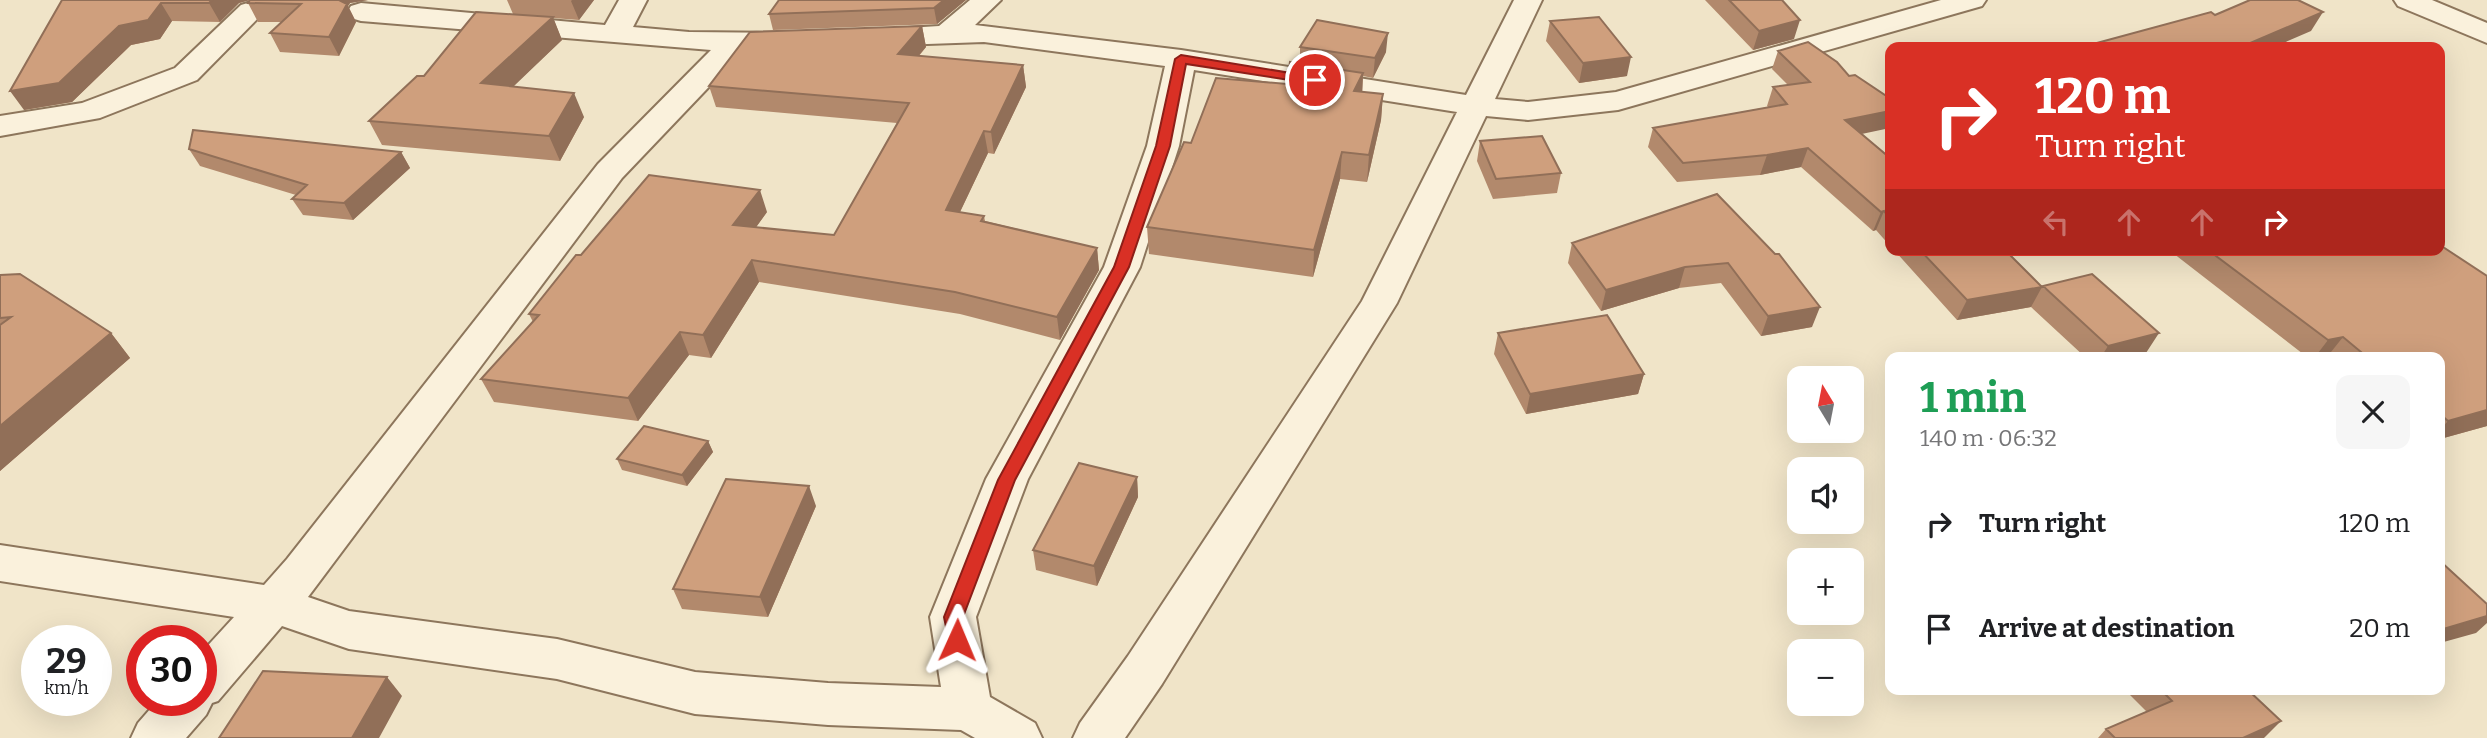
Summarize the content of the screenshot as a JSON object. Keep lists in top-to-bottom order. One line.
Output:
{"north":"top","page":{"turn":["120 m","Turn right"],"heading":["1 min","140 m · 06:32"],"map_buttons":["+","−"],"list":[{"name":"Turn right","value":"120 m"},{"name":"Arrive at destination","value":"20 m"}],"speed":"29 km/h","limit":"30"}}
